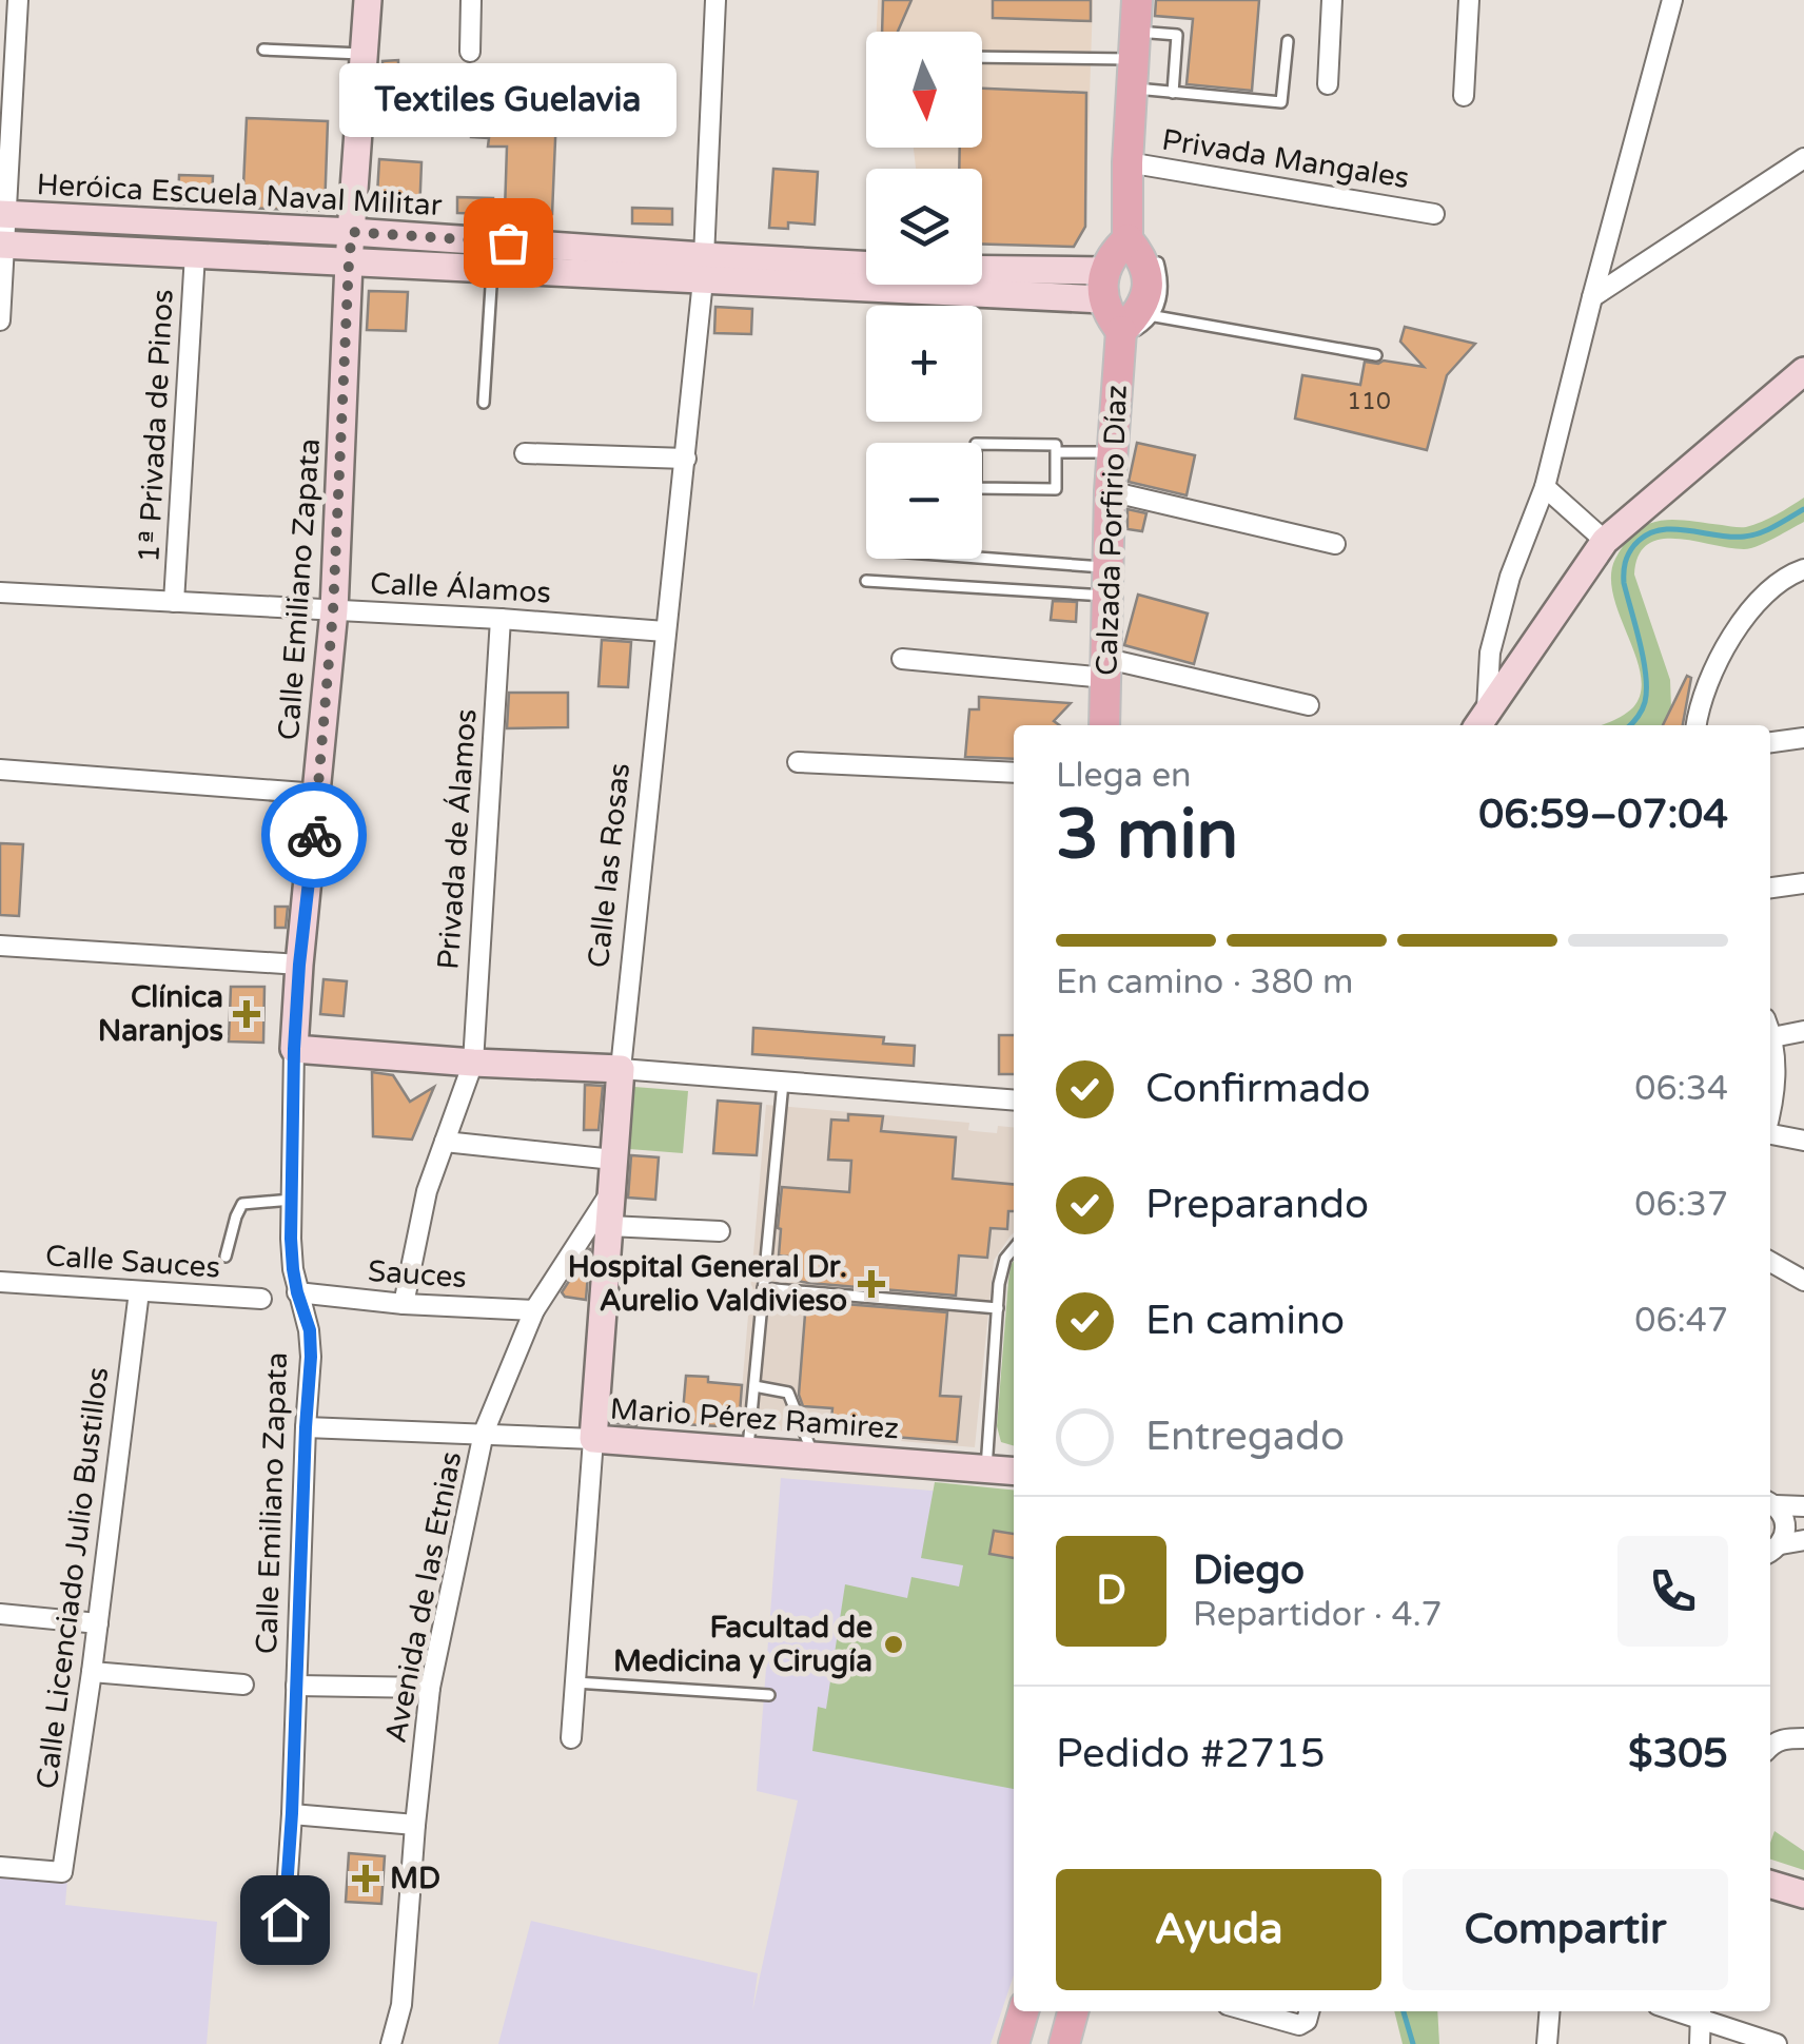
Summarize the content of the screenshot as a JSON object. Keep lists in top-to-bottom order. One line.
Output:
{"streets":{"main road":["Calzada Porfirio Díaz"],"street":["Privada Mangales","Heróica Escuela Naval Militar","1ª Privada de Pinos","Calle Álamos","Calle Emiliano Zapata","Privada de Álamos","Calle las Rosas","Calle Sauces","Sauces","Mario Pérez Ramirez","Calle Licenciado Julio Bustillos","Avenida de las Etnias"]},"crossings":[["Heróica Escuela Naval Militar","1ª Privada de Pinos"],["Heróica Escuela Naval Militar","Calle Emiliano Zapata"],["Heróica Escuela Naval Militar","Calle las Rosas"],["1ª Privada de Pinos","Calle Álamos"],["Calle Álamos","Calle Emiliano Zapata"],["Calle Álamos","Privada de Álamos"],["Calle Álamos","Calle las Rosas"],["Calle Emiliano Zapata","Sauces"],["Calle Emiliano Zapata","Mario Pérez Ramirez"],["Privada de Álamos","Sauces"],["Calle las Rosas","Mario Pérez Ramirez"],["Calle las Rosas","Avenida de las Etnias"],["Calle Sauces","Calle Licenciado Julio Bustillos"],["Sauces","Avenida de las Etnias"],["Mario Pérez Ramirez","Avenida de las Etnias"]],"places":{"other":["Textiles Guelavia","Facultad de Medicina y Cirugía"],"health":["Clínica Naranjos","Hospital General Dr. Aurelio Valdivieso","MD"]},"house_numbers":["110"],"north":"bottom","page":{"map_buttons":["+","−"],"bubble":"Textiles Guelavia","heading":["3 min","Llega en","06:59–07:04"],"panel":["Diego","Repartidor · 4.7","Pedido #2715","$305"],"bar":"En camino · 380 m","list":[["Confirmado","06:34"],["Preparando","06:37"],["En camino","06:47"],"Entregado"],"round":"D","buttons":["Ayuda","Compartir"]}}
